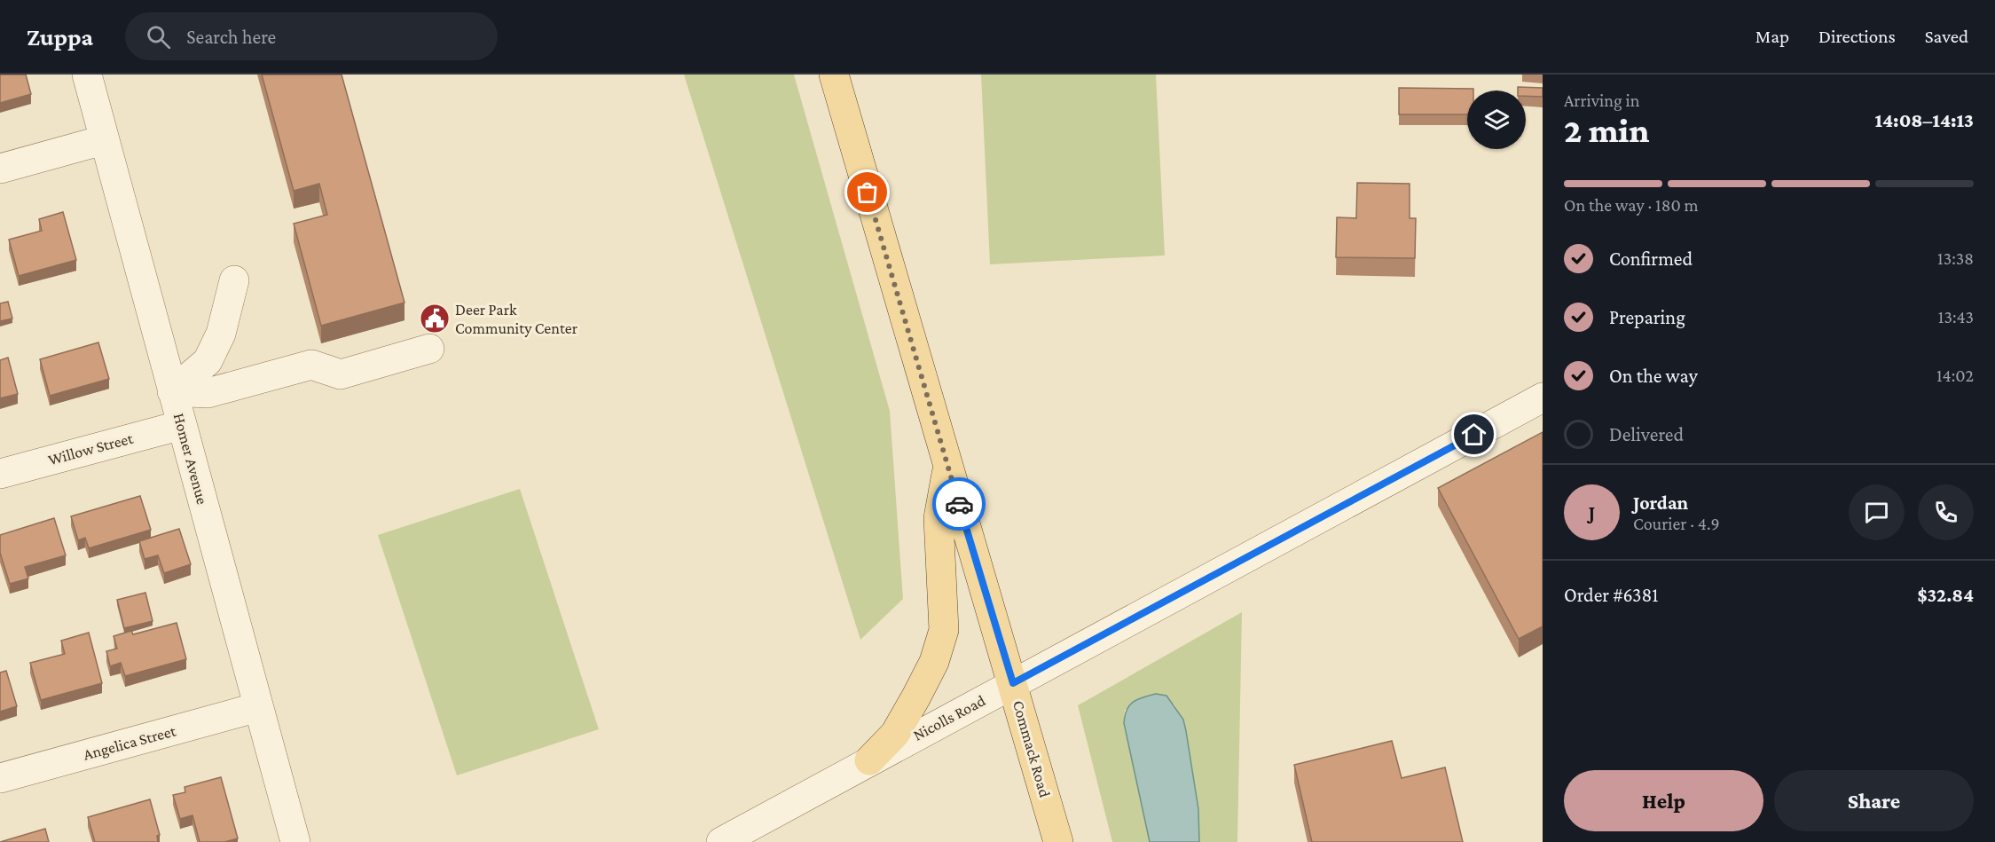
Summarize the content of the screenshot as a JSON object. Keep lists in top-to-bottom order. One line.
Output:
{"streets":{"main road":["Commack Road"],"street":["Willow Street","Homer Avenue","Nicolls Road","Angelica Street"]},"crossings":[["Willow Street","Homer Avenue"],["Homer Avenue","Angelica Street"],["Nicolls Road","Commack Road"]],"places":{"public building":["Deer Park Community Center"]},"page":{"header":"Zuppa","search":"Search here","nav":["Map","Directions","Saved"],"heading":["2 min","Arriving in","14:08–14:13"],"panel":["Jordan","Courier · 4.9","Order #6381","$32.84"],"bar":"On the way · 180 m","list":[["Confirmed","13:38"],["Preparing","13:43"],["On the way","14:02"],"Delivered"],"round":"J","buttons":["Help","Share"]}}
